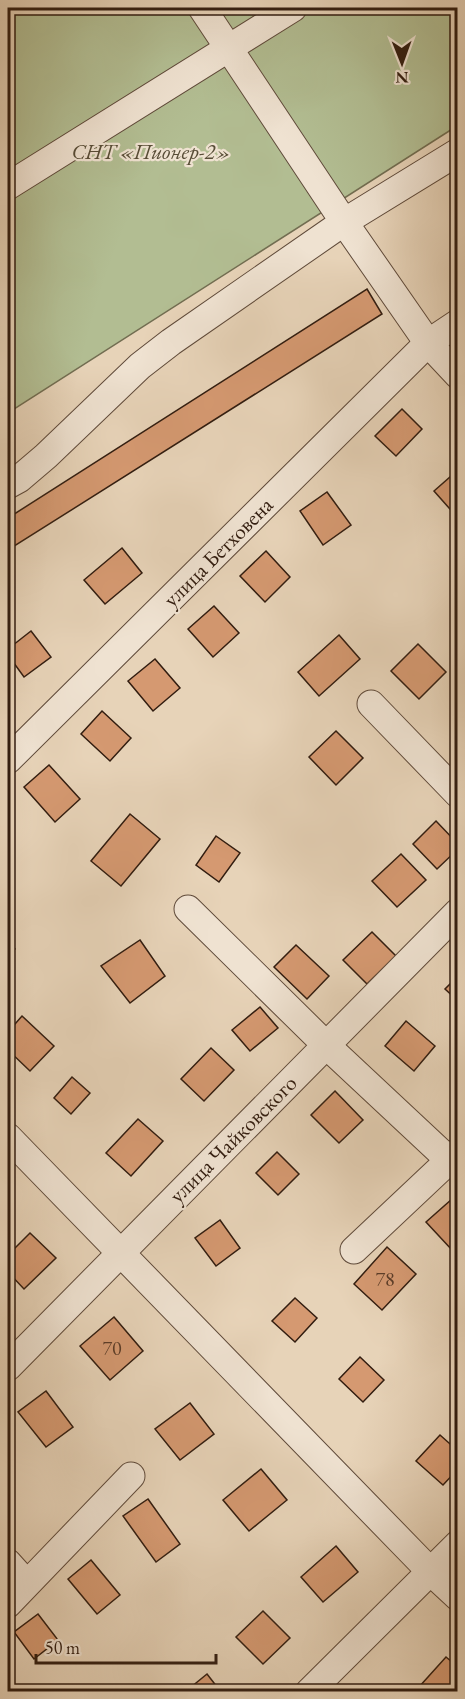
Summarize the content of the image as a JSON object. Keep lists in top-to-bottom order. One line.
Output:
{"streets":{"street":["улица Бетховена","улица Чайковского"]},"parks":["СНТ «Пионер-2»"],"house_numbers":["78","70"],"scale_bar":"50 m","north":"bottom"}
